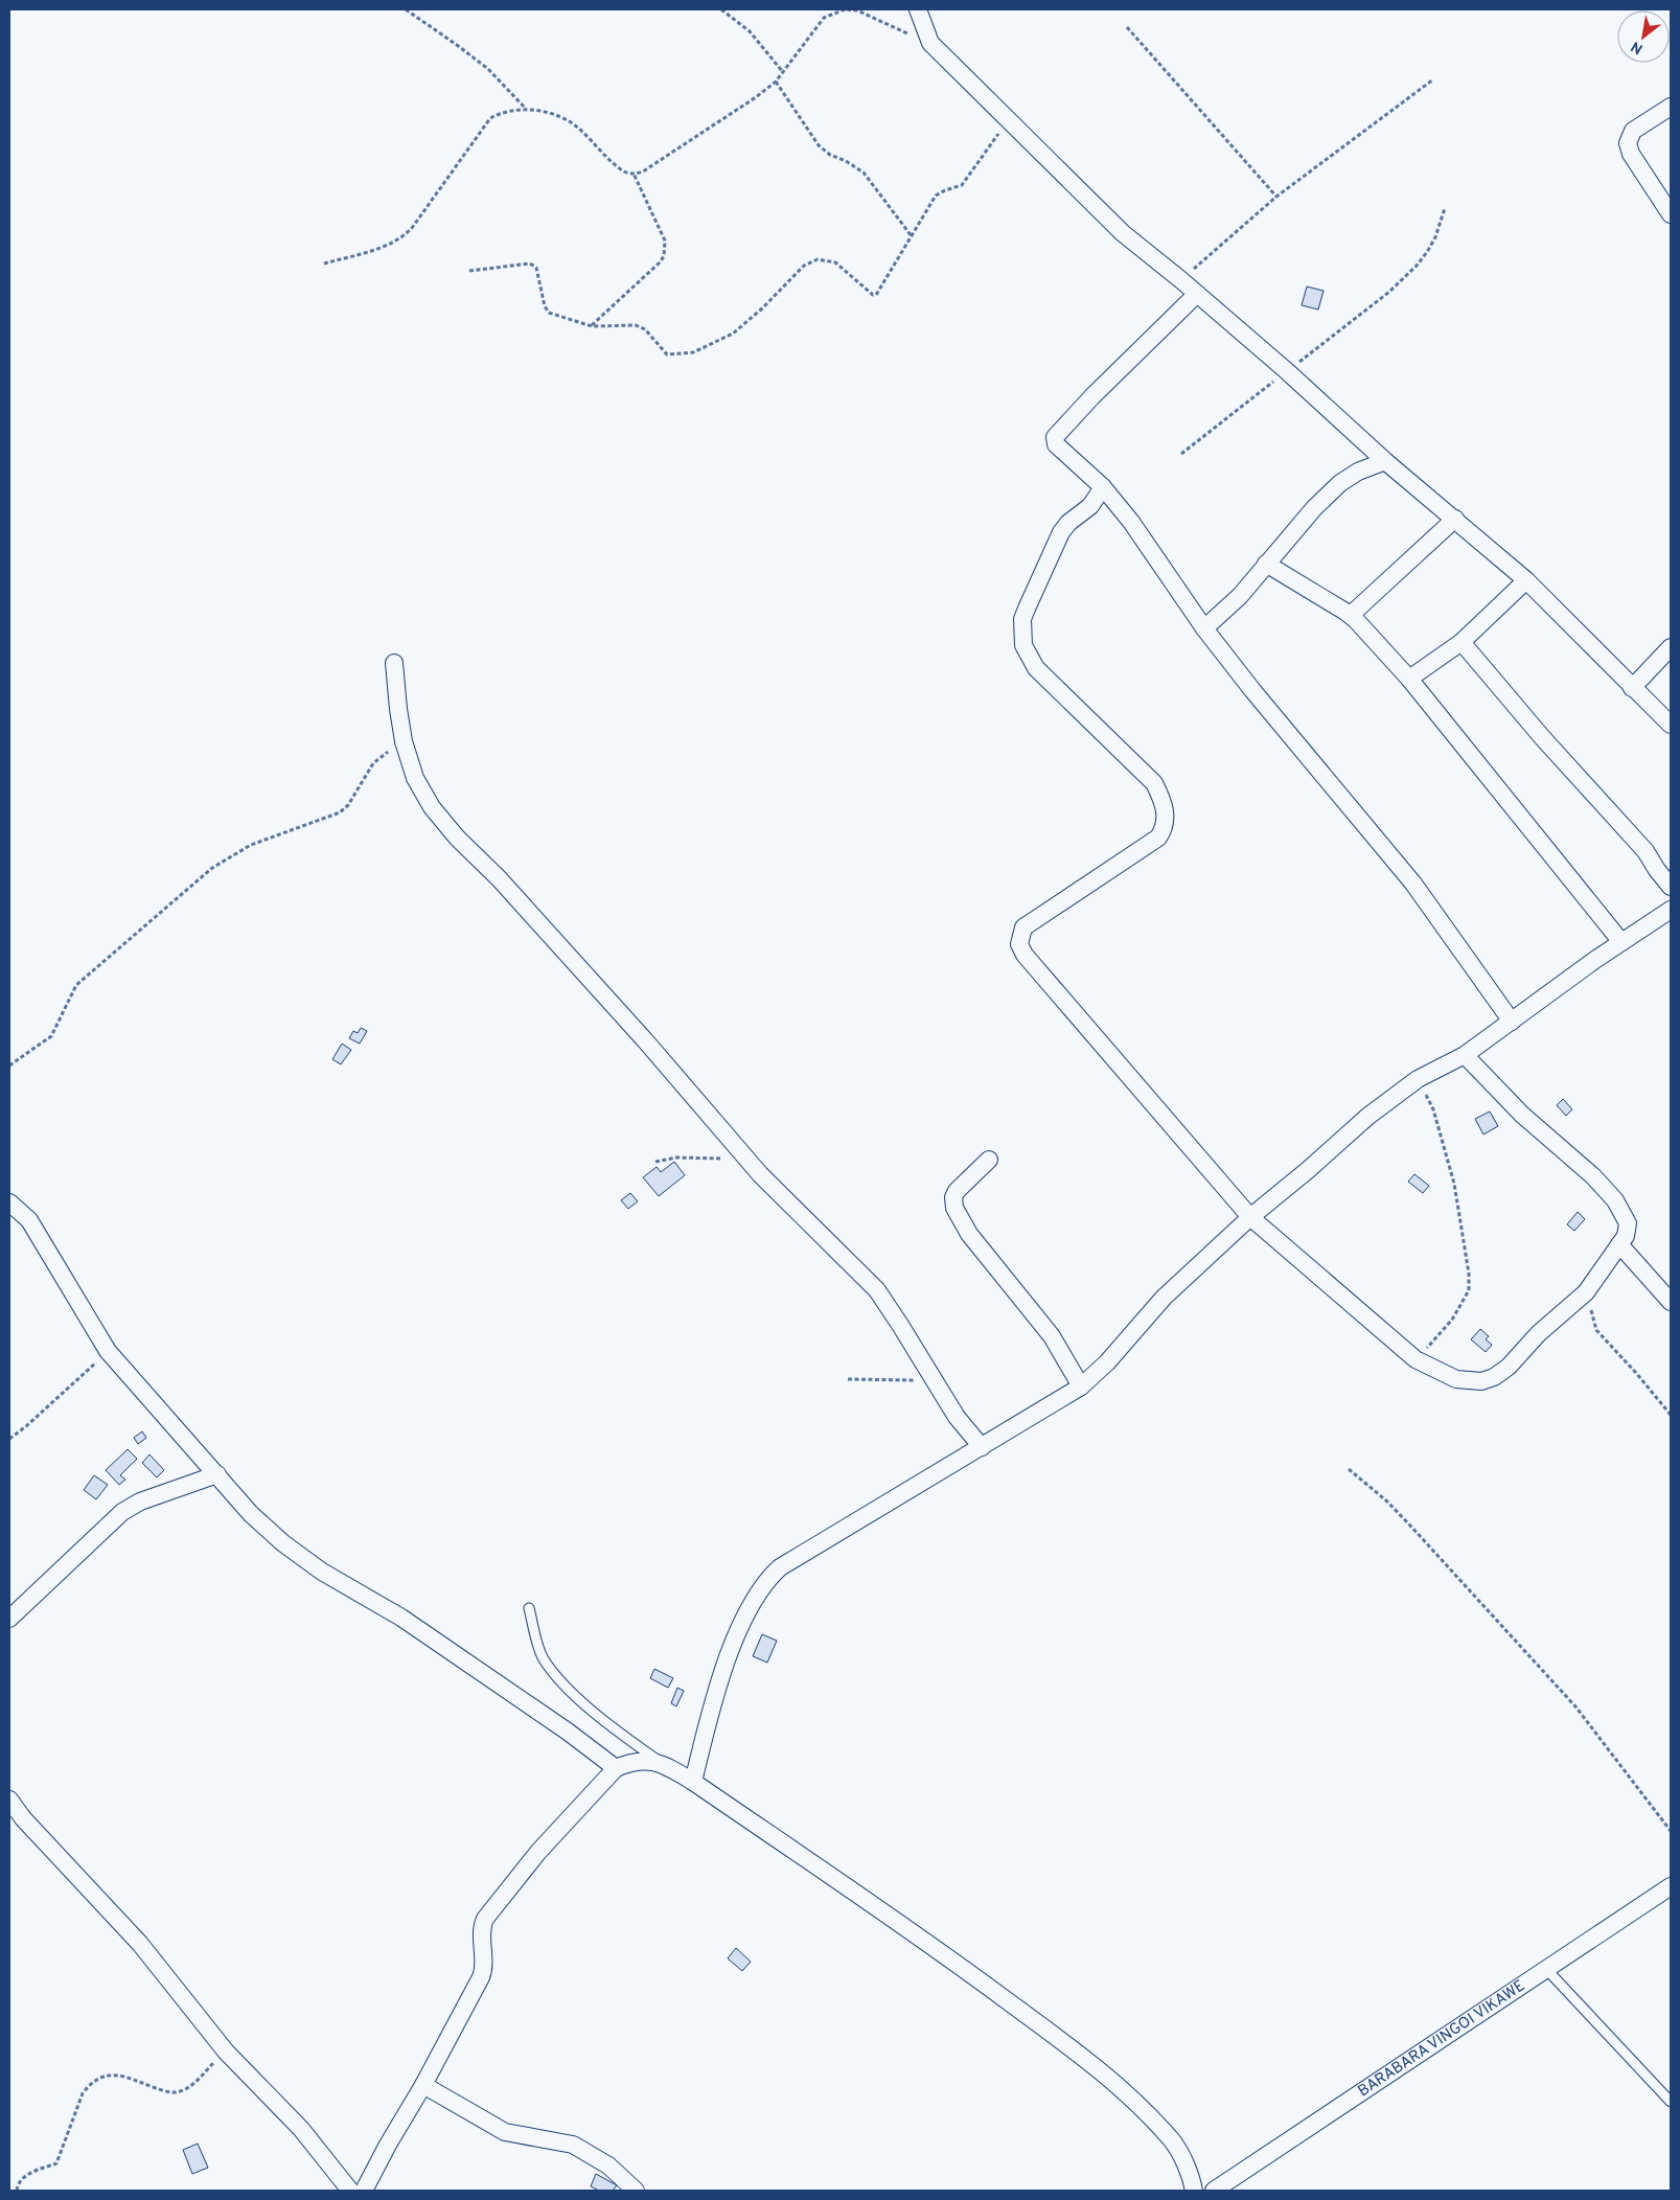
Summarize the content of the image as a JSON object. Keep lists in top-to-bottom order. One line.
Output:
{"streets":{"street":["BARABARA VINGOI VIKAWE"]},"north":"bottom left"}
